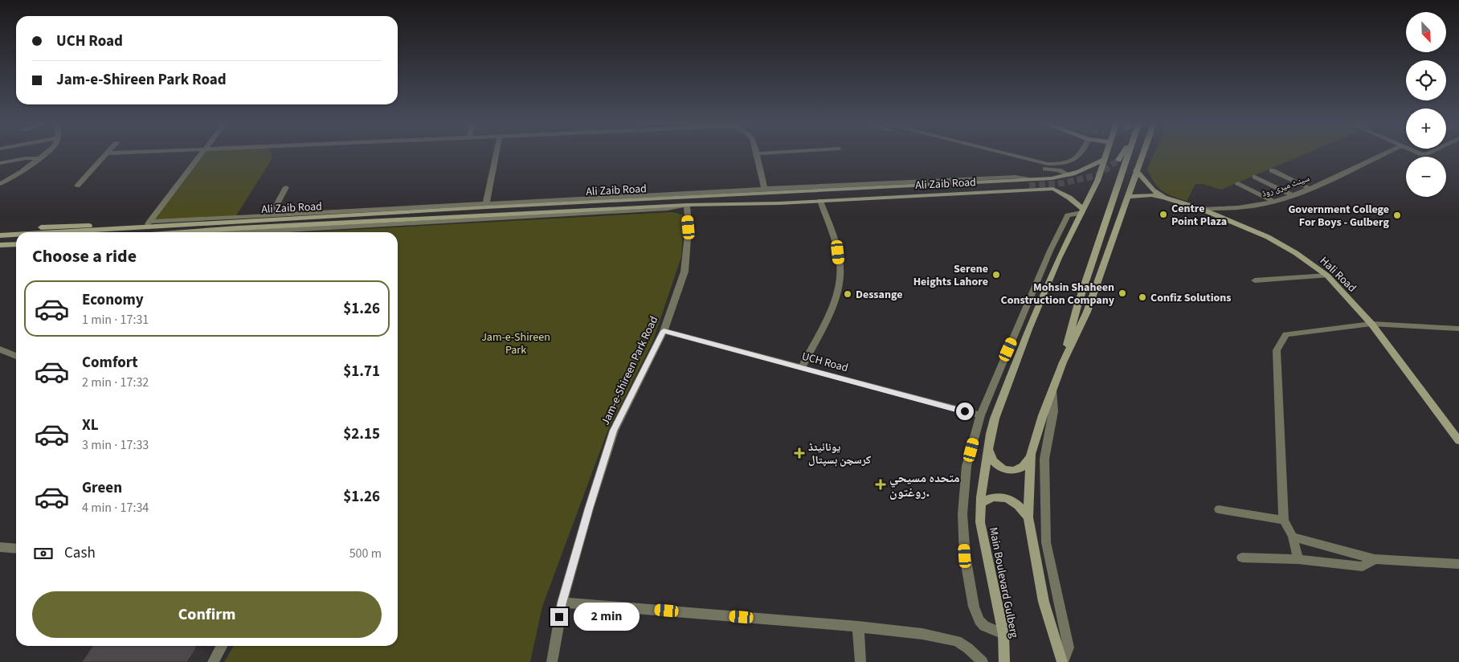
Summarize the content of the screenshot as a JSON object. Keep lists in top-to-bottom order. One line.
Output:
{"streets":{"main road":["Ali Zaib Road","Hali Road","Main Boulevard Gulberg"],"street":["سینٹ میری روڈ","UCH Road","Jam-e-Shireen Park Road"]},"crossings":[["Ali Zaib Road","Jam-e-Shireen Park Road"],["Ali Zaib Road","Main Boulevard Gulberg"],["سینٹ میری روڈ","Hali Road"],["UCH Road","Jam-e-Shireen Park Road"]],"parks":["Jam-e-Shireen Park"],"places":{"other":["Centre Point Plaza","Government College For Boys - Gulberg","Serene Heights Lahore","Mohsin Shaheen Construction Company","Dessange","Confiz Solutions"],"health":["یونائیٹڈ کرسچن ہسپتال","متحده مسیحي روغتون."]},"north":"bottom right","page":{"map_buttons":["+","−"],"banner":["UCH Road","Jam-e-Shireen Park Road"],"heading":"Choose a ride","list":[{"name":"Economy","note":"1 min · 17:31","value":"$1.26"},{"name":"Comfort","note":"2 min · 17:32","value":"$1.71"},{"name":"XL","note":"3 min · 17:33","value":"$2.15"},{"name":"Green","note":"4 min · 17:34","value":"$1.26"}],"pay":["Cash","500 m"],"buttons":"Confirm","bubble":"2 min"}}
